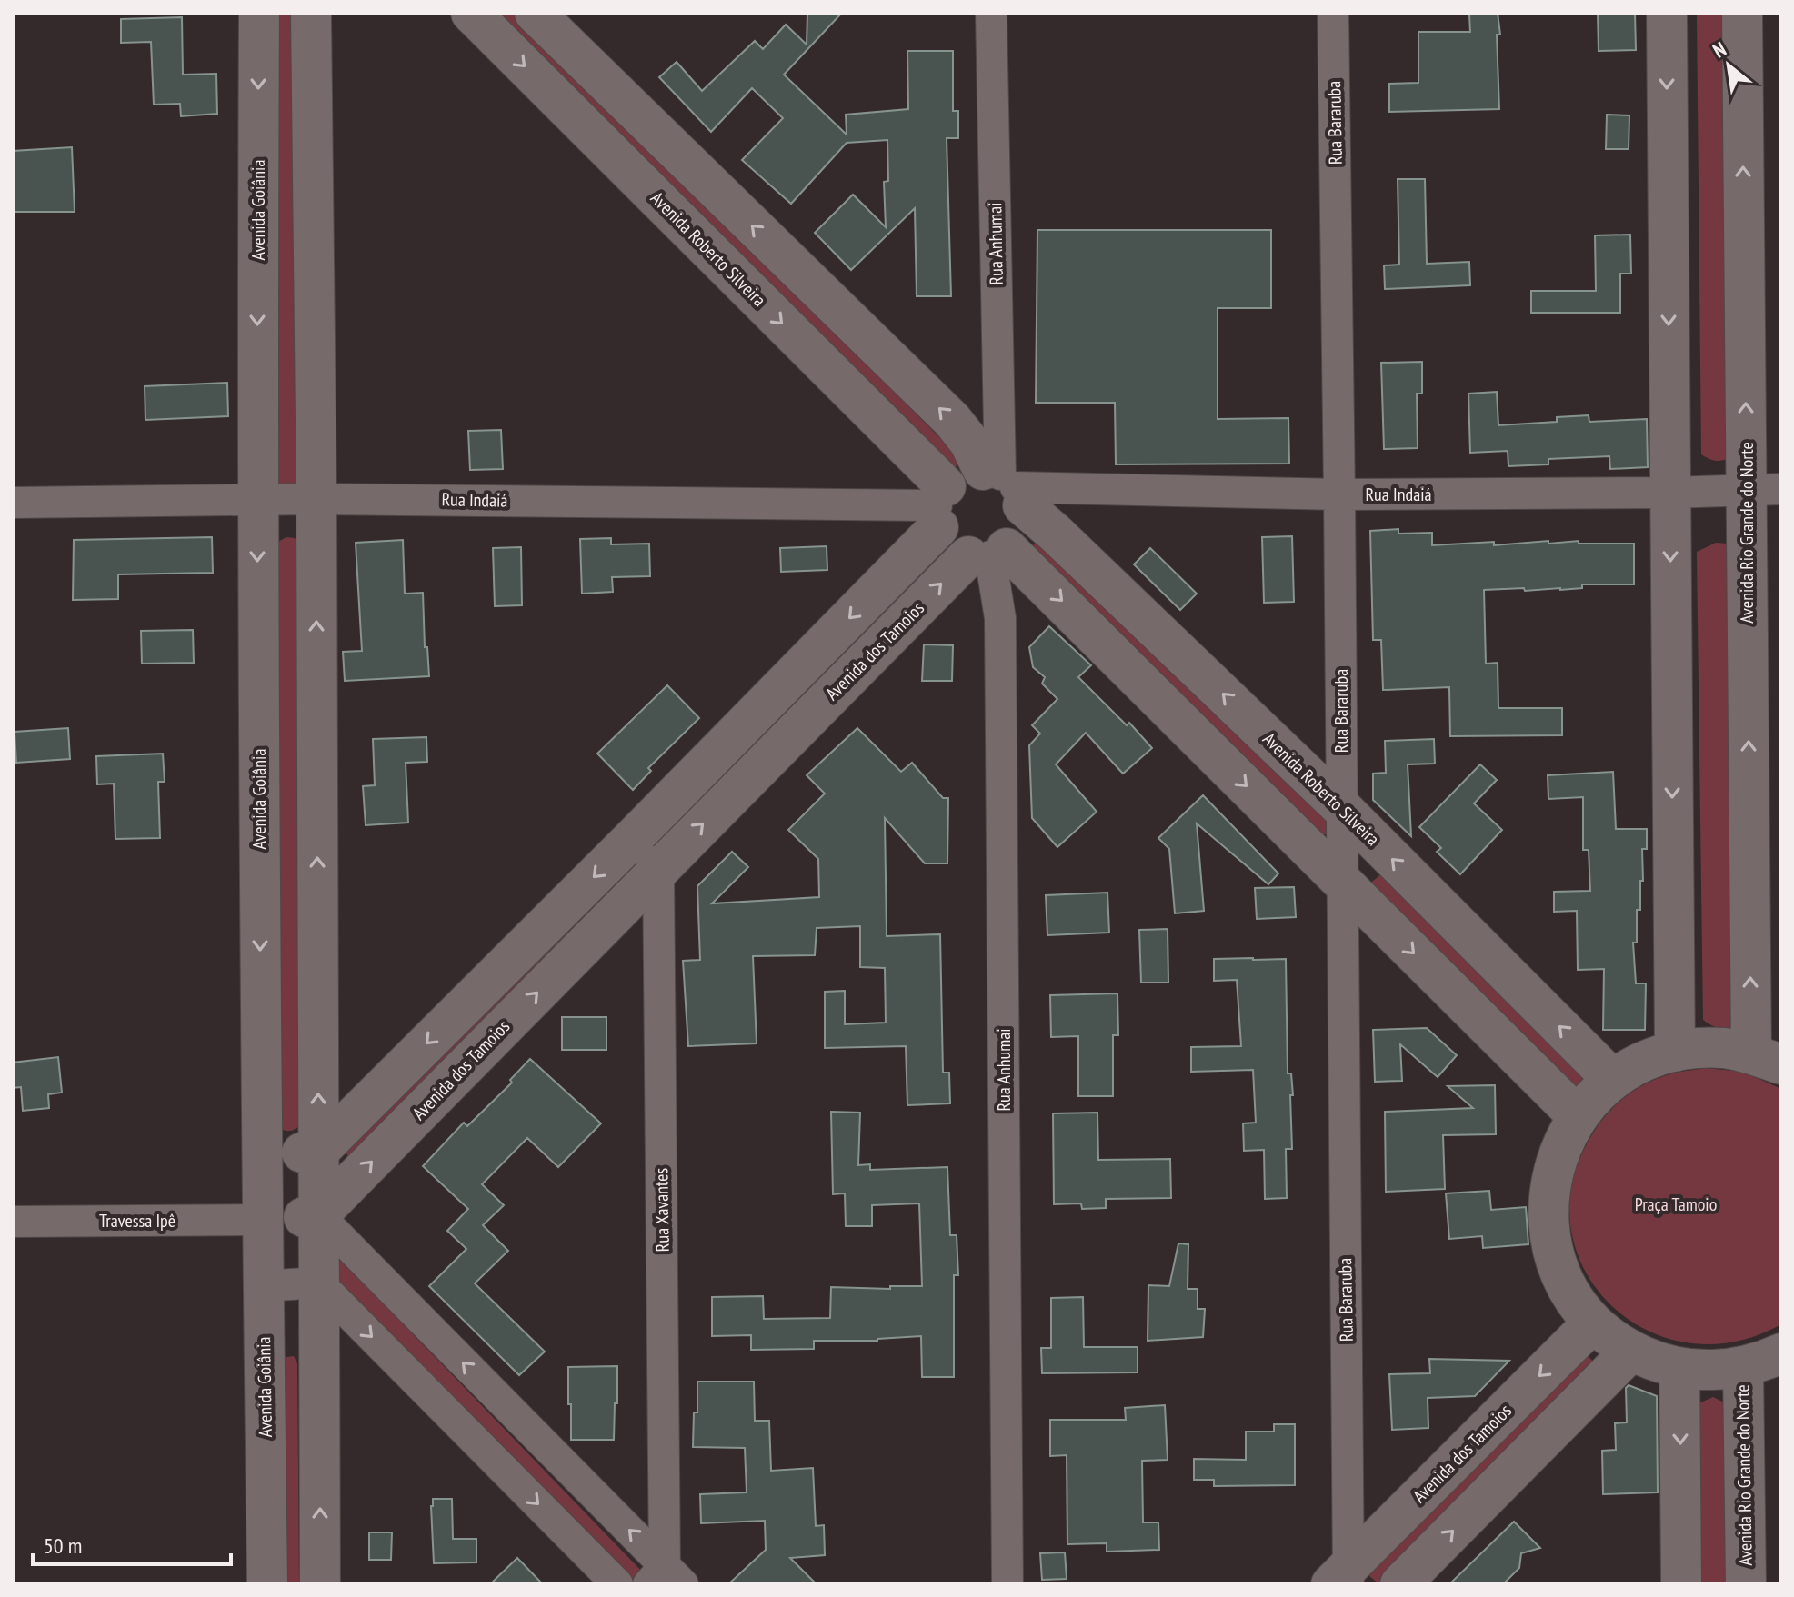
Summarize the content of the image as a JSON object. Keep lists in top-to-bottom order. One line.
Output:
{"streets":{"street":["Rua Bararuba","Avenida Goiânia","Rua Anhumai","Avenida Roberto Silveira","Rua Indaiá","Avenida Rio Grande do Norte","Avenida dos Tamoios","Rua Xavantes","Travessa Ipê"]},"crossings":[["Rua Bararuba","Avenida Roberto Silveira"],["Rua Bararuba","Rua Indaiá"],["Rua Bararuba","Avenida dos Tamoios"],["Avenida Goiânia","Rua Indaiá"],["Avenida Goiânia","Travessa Ipê"],["Rua Anhumai","Avenida Roberto Silveira"],["Rua Anhumai","Rua Indaiá"],["Rua Anhumai","Avenida dos Tamoios"],["Avenida Roberto Silveira","Rua Indaiá"],["Avenida Roberto Silveira","Avenida dos Tamoios"],["Rua Indaiá","Avenida Rio Grande do Norte"],["Rua Indaiá","Avenida dos Tamoios"],["Avenida dos Tamoios","Rua Xavantes"]],"parks":["Praça Tamoio"],"scale_bar":"50 m","north":"top left"}
